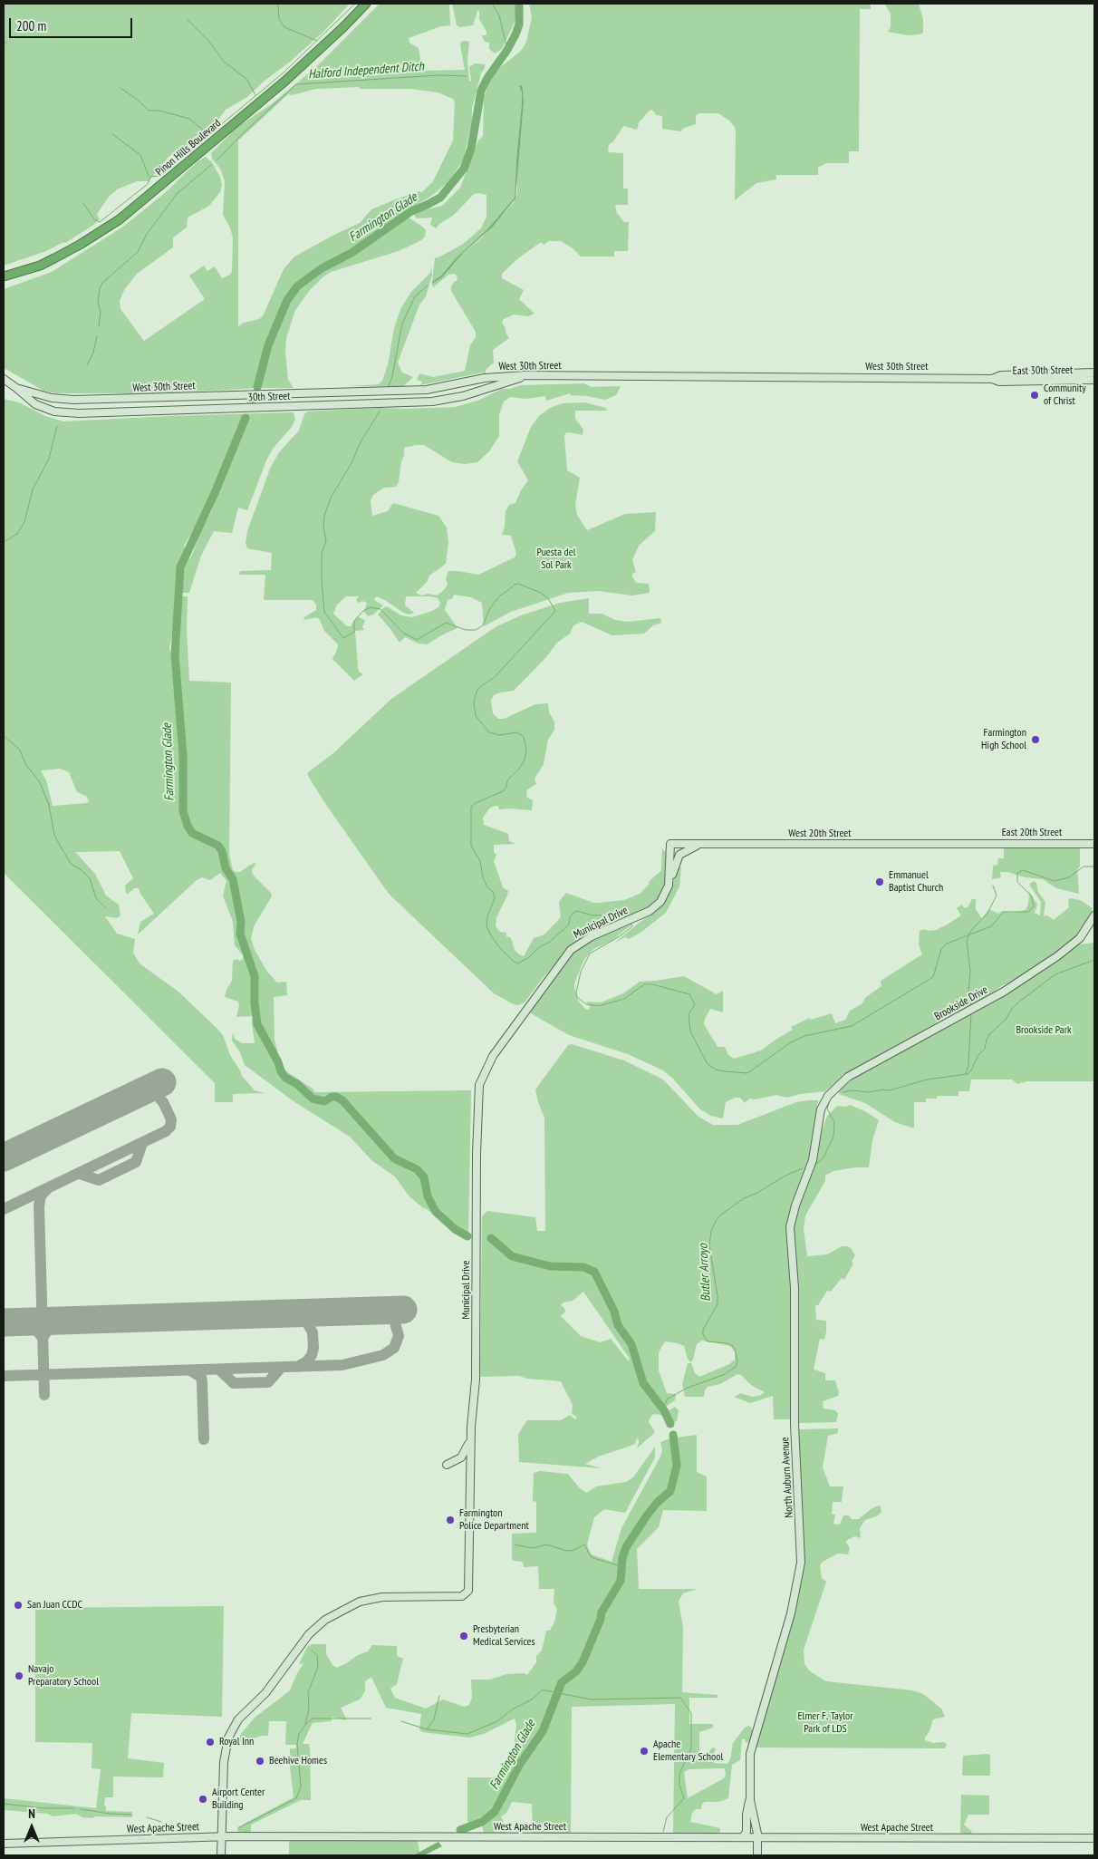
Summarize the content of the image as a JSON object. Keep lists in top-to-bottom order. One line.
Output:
{"streets":{"highway":["Pinon Hills Boulevard"],"main road":["West 30th Street","East 30th Street","30th Street","East 20th Street","West 20th Street","Municipal Drive","Brookside Drive","North Auburn Avenue","West Apache Street"]},"crossings":[["West 30th Street","East 30th Street"],["West 30th Street","30th Street"],["East 20th Street","West 20th Street"],["West 20th Street","Municipal Drive"],["Municipal Drive","West Apache Street"],["Brookside Drive","North Auburn Avenue"],["North Auburn Avenue","West Apache Street"]],"water":["Halford Independent Ditch","Farmington Glade","Butler Arroyo"],"parks":["Puesta del Sol Park","Brookside Park","Elmer F. Taylor Park of LDS"],"places":["Community of Christ","Farmington High School","Emmanuel Baptist Church","Farmington Police Department","San Juan CCDC","Presbyterian Medical Services","Navajo Preparatory School","Royal Inn","Apache Elementary School","Beehive Homes","Airport Center Building"],"scale_bar":"200 m","north":"top"}
